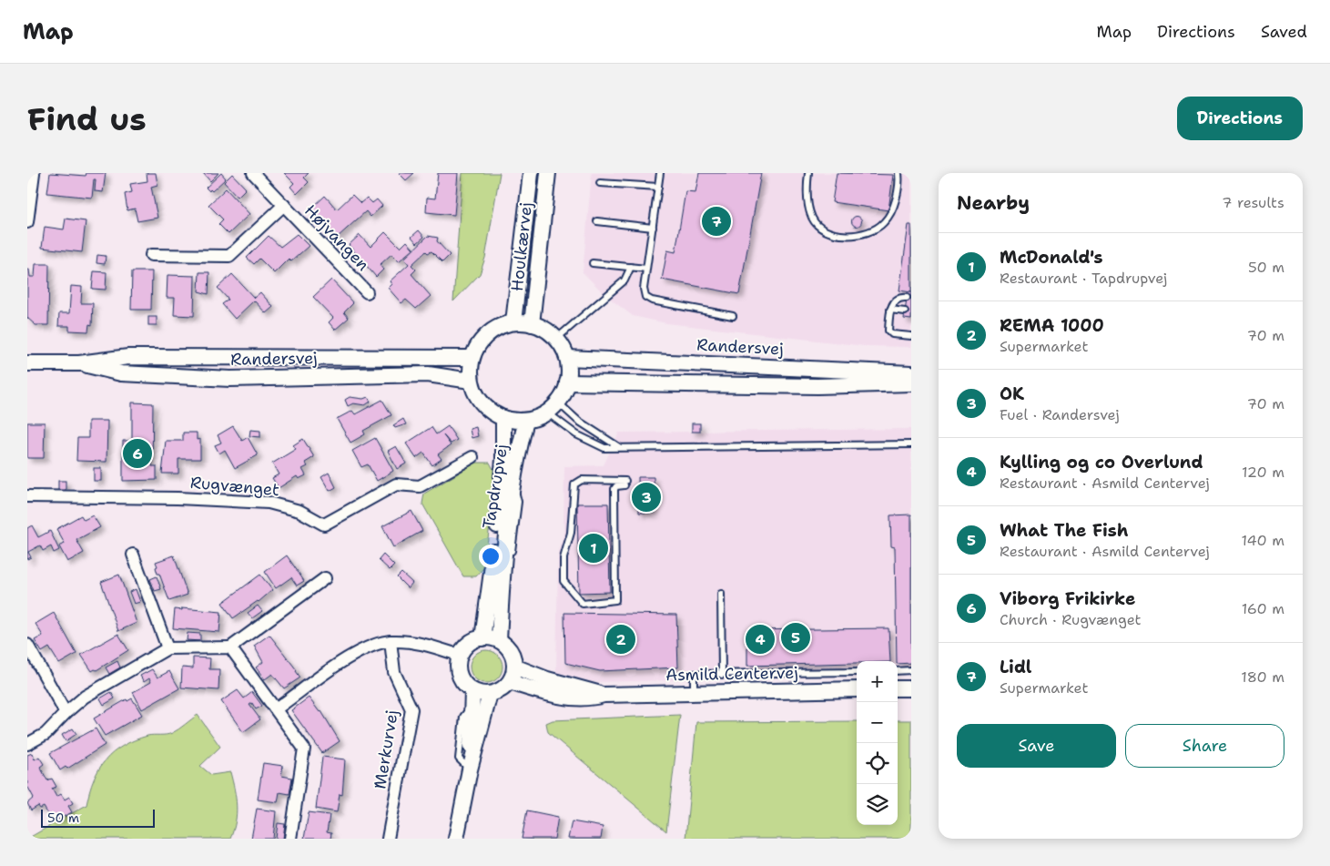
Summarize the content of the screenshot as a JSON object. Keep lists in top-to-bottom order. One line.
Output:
{"streets":{"street":["Højvangen","Houlkærvej","Randersvej","Rugvænget","Tapdrupvej","Asmild Centervej","Merkurvej"]},"crossings":[["Houlkærvej","Randersvej"],["Houlkærvej","Tapdrupvej"],["Randersvej","Tapdrupvej"],["Tapdrupvej","Asmild Centervej"]],"scale_bar":"50 m","page":{"header":"Map","nav":["Map","Directions","Saved"],"buttons":["Directions",["Save","Share"]],"title":"Find us","heading":["Nearby","7 results"],"pins":["7","6","3","1","5","2","4"],"list":[{"mark":"1","name":"McDonald's","note":"Restaurant · Tapdrupvej","value":"50 m"},{"mark":"2","name":"REMA 1000","note":"Supermarket","value":"70 m"},{"mark":"3","name":"OK","note":"Fuel · Randersvej","value":"70 m"},{"mark":"4","name":"Kylling og co Overlund","note":"Restaurant · Asmild Centervej","value":"120 m"},{"mark":"5","name":"What The Fish","note":"Restaurant · Asmild Centervej","value":"140 m"},{"mark":"6","name":"Viborg Frikirke","note":"Church · Rugvænget","value":"160 m"},{"mark":"7","name":"Lidl","note":"Supermarket","value":"180 m"}],"map_buttons":["+","−"],"scale":"50 m"}}
